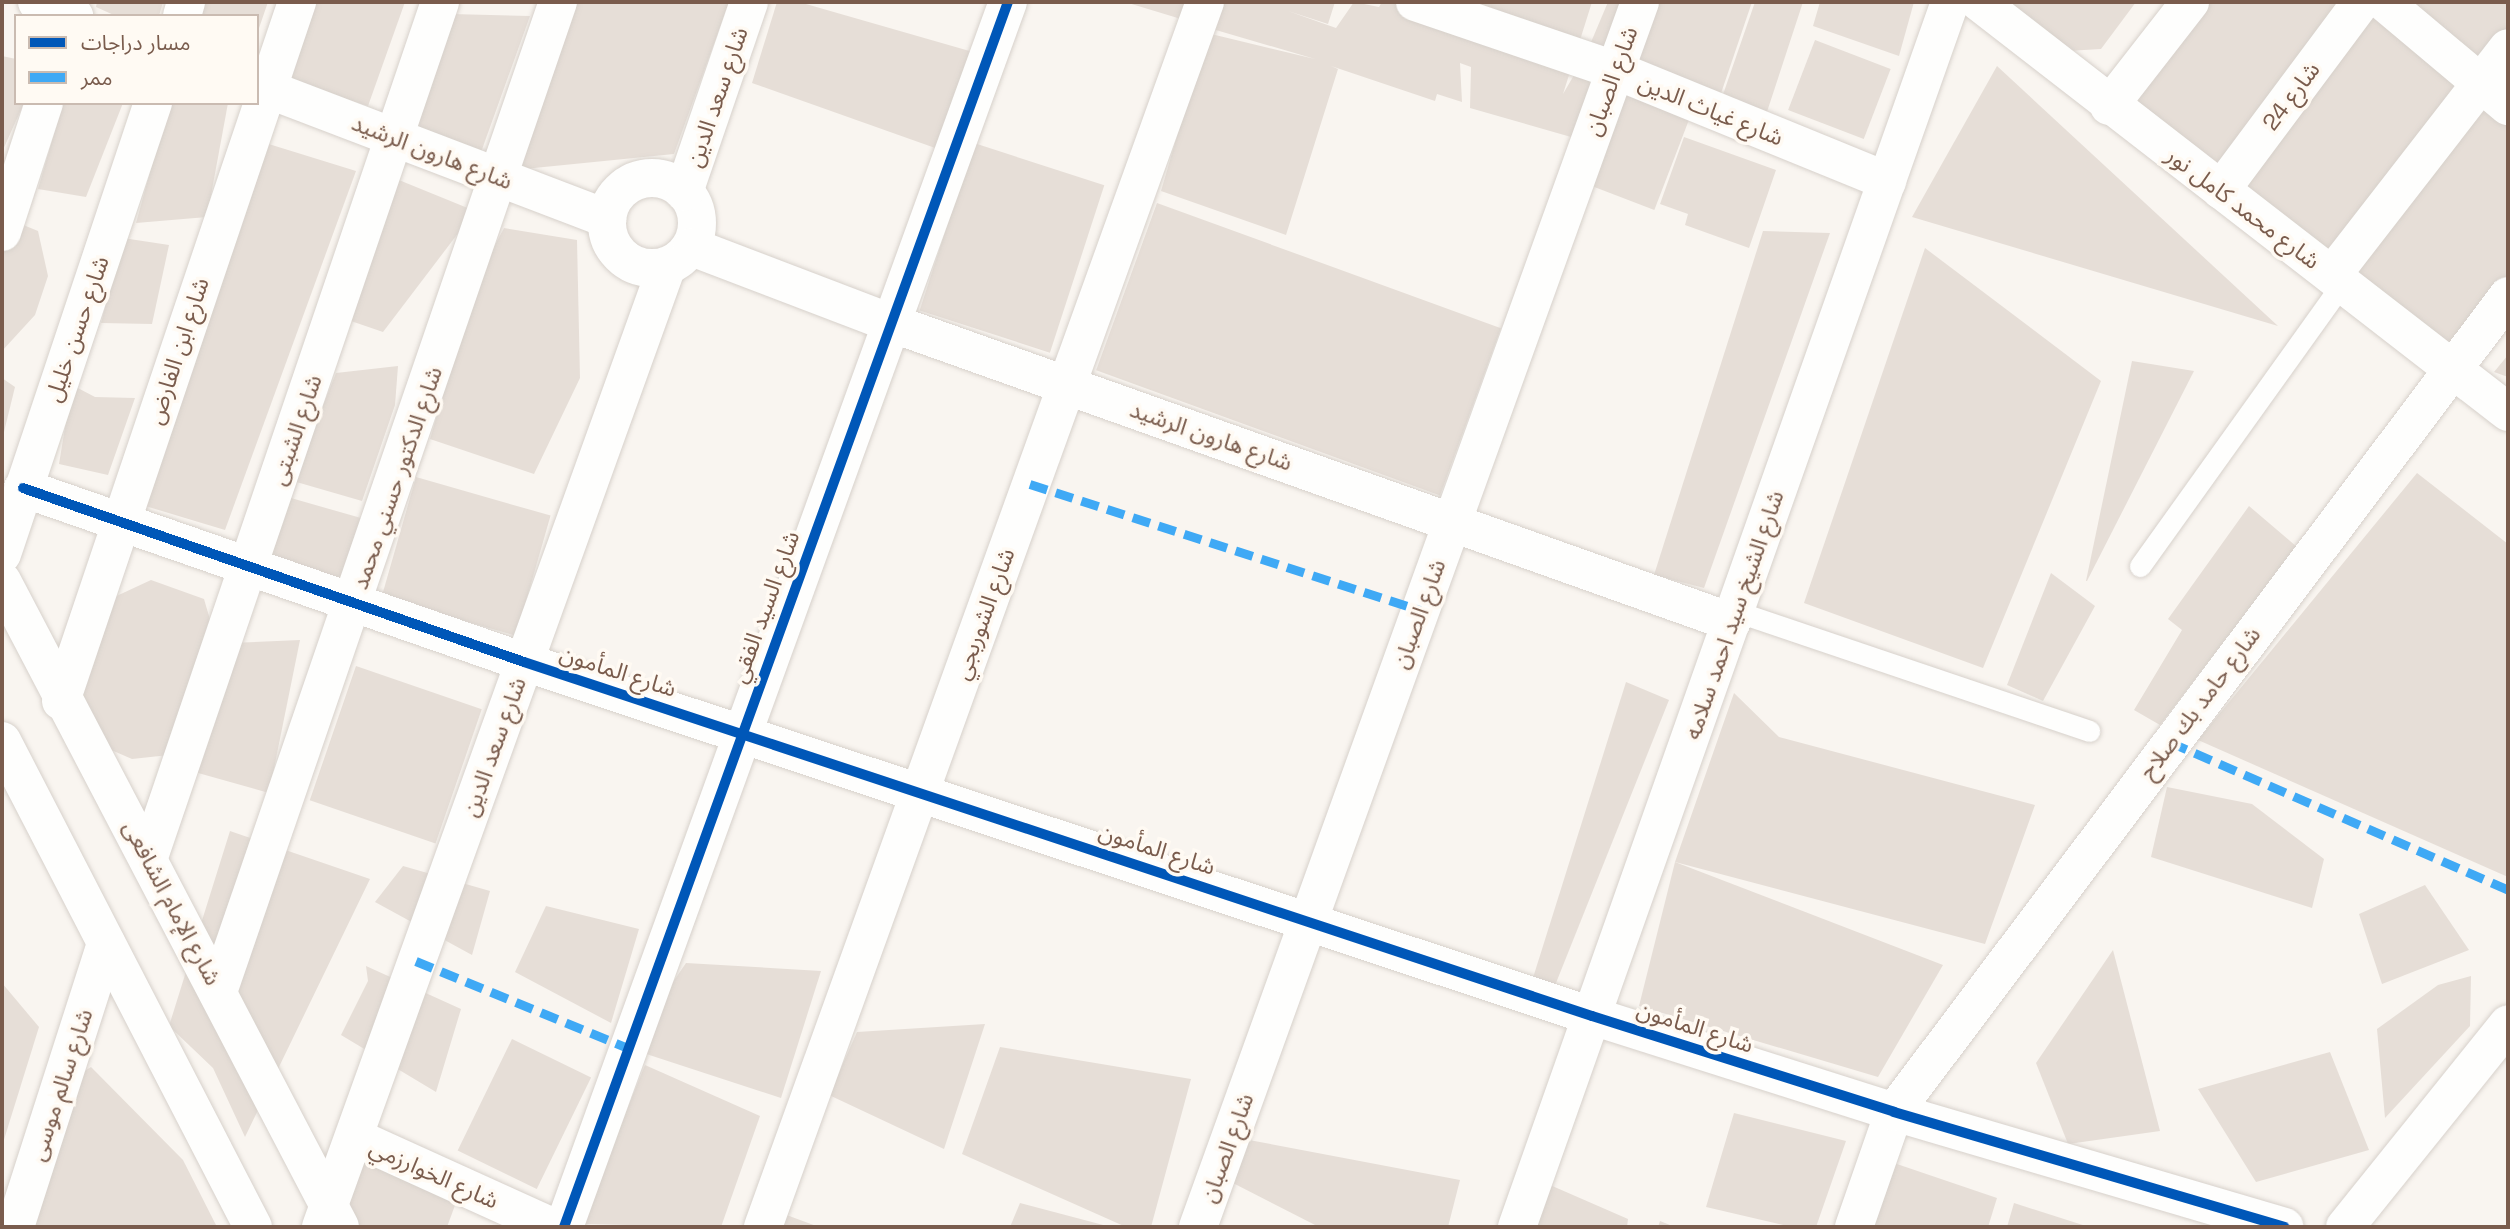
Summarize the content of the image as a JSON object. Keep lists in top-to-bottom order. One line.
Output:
{"streets":{"street":["شارع الصبان","شارع 24","شارع سعد الدين","شارع غياث الدين","شارع هارون الرشيد","شارع محمد كامل نور","شارع حسن خليل","شارع ابن الفارض","شارع الشبتى","شارع الدكتور حسني محمد","شارع السيد الفقي","شارع الشوربجي","شارع الشيخ سيد احمد سلامه","شارع المأمون","شارع حامد بك صلاح","شارع الإمام الشافعى","شارع سالم موسى","شارع الخوارزمي"]},"crossings":[["شارع الصبان","شارع غياث الدين"],["شارع الصبان","شارع هارون الرشيد"],["شارع الصبان","شارع المأمون"],["شارع 24","شارع محمد كامل نور"],["شارع سعد الدين","شارع هارون الرشيد"],["شارع سعد الدين","شارع المأمون"],["شارع سعد الدين","شارع الإمام الشافعى"],["شارع سعد الدين","شارع الخوارزمي"],["شارع غياث الدين","شارع الشيخ سيد احمد سلامه"],["شارع هارون الرشيد","شارع ابن الفارض"],["شارع هارون الرشيد","شارع الشبتى"],["شارع هارون الرشيد","شارع الدكتور حسني محمد"],["شارع هارون الرشيد","شارع السيد الفقي"],["شارع هارون الرشيد","شارع الشوربجي"],["شارع هارون الرشيد","شارع الشيخ سيد احمد سلامه"],["شارع محمد كامل نور","شارع حامد بك صلاح"],["شارع حسن خليل","شارع المأمون"],["شارع ابن الفارض","شارع المأمون"],["شارع ابن الفارض","شارع الإمام الشافعى"],["شارع الشبتى","شارع المأمون"],["شارع الشبتى","شارع الإمام الشافعى"],["شارع الدكتور حسني محمد","شارع المأمون"],["شارع الدكتور حسني محمد","شارع الإمام الشافعى"],["شارع السيد الفقي","شارع المأمون"],["شارع الشوربجي","شارع المأمون"],["شارع الشيخ سيد احمد سلامه","شارع المأمون"],["شارع المأمون","شارع حامد بك صلاح"]],"legend":["مسار دراجات","ممر"]}
